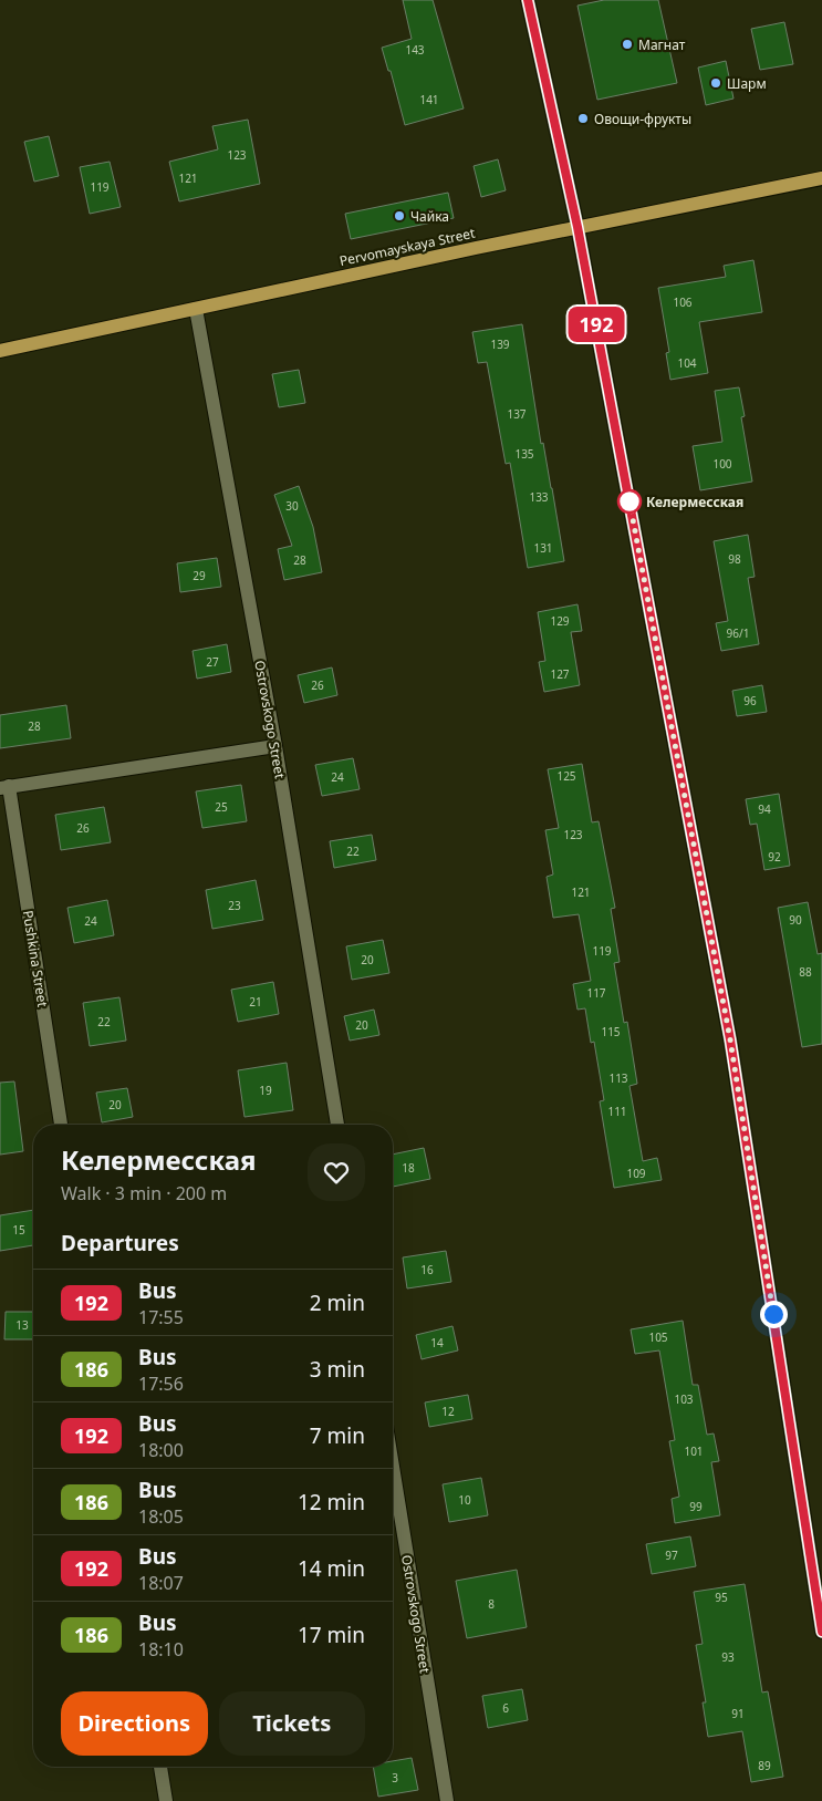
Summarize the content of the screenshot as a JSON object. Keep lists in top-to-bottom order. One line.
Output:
{"streets":{"main road":["Pervomayskaya Street"],"street":["Ostrovskogo Street","Pushkina Street"]},"crossings":[["Pervomayskaya Street","Ostrovskogo Street"],["Ostrovskogo Street","Pushkina Street"]],"places":["Магнат","Шарм","Овощи-фрукты","Чайка","Келермесская"],"lines":["bus line 192"],"house_numbers":["143","141","123","121","119","106","139","104","137","135","100","133","30","131","98","28","29","129","96/1","27","127","26","96","28","125","24","25","94","26","123","22","92","121","23","90","24","119","20","88","117","21","22","20","115","113","19","20","111","18","109","15","16","13","105","14","103","12","101","10","99","97","95","8","93","6","91","89","3"],"page":{"on_map":"192","heading":[["Келермесская","Walk · 3 min · 200 m"],"Departures"],"list":[{"mark":"192","name":"Bus","note":"17:55","value":"2 min"},{"mark":"186","name":"Bus","note":"17:56","value":"3 min"},{"mark":"192","name":"Bus","note":"18:00","value":"7 min"},{"mark":"186","name":"Bus","note":"18:05","value":"12 min"},{"mark":"192","name":"Bus","note":"18:07","value":"14 min"},{"mark":"186","name":"Bus","note":"18:10","value":"17 min"}],"buttons":["Directions","Tickets"]}}
